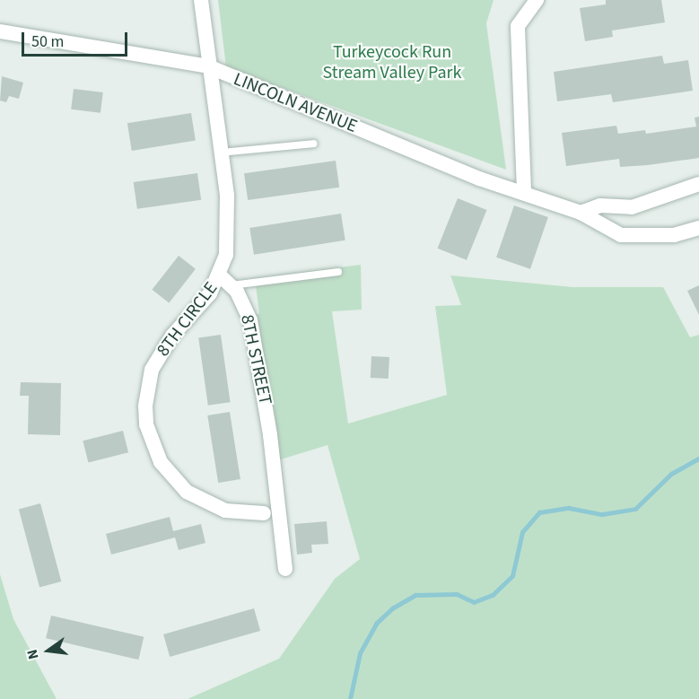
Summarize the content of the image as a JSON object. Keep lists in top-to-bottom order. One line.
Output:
{"streets":{"street":["LINCOLN AVENUE","8TH CIRCLE","8TH STREET"]},"crossings":[["8TH CIRCLE","8TH STREET"]],"parks":["Turkeycock Run Stream Valley Park"],"scale_bar":"50 m","north":"left"}
